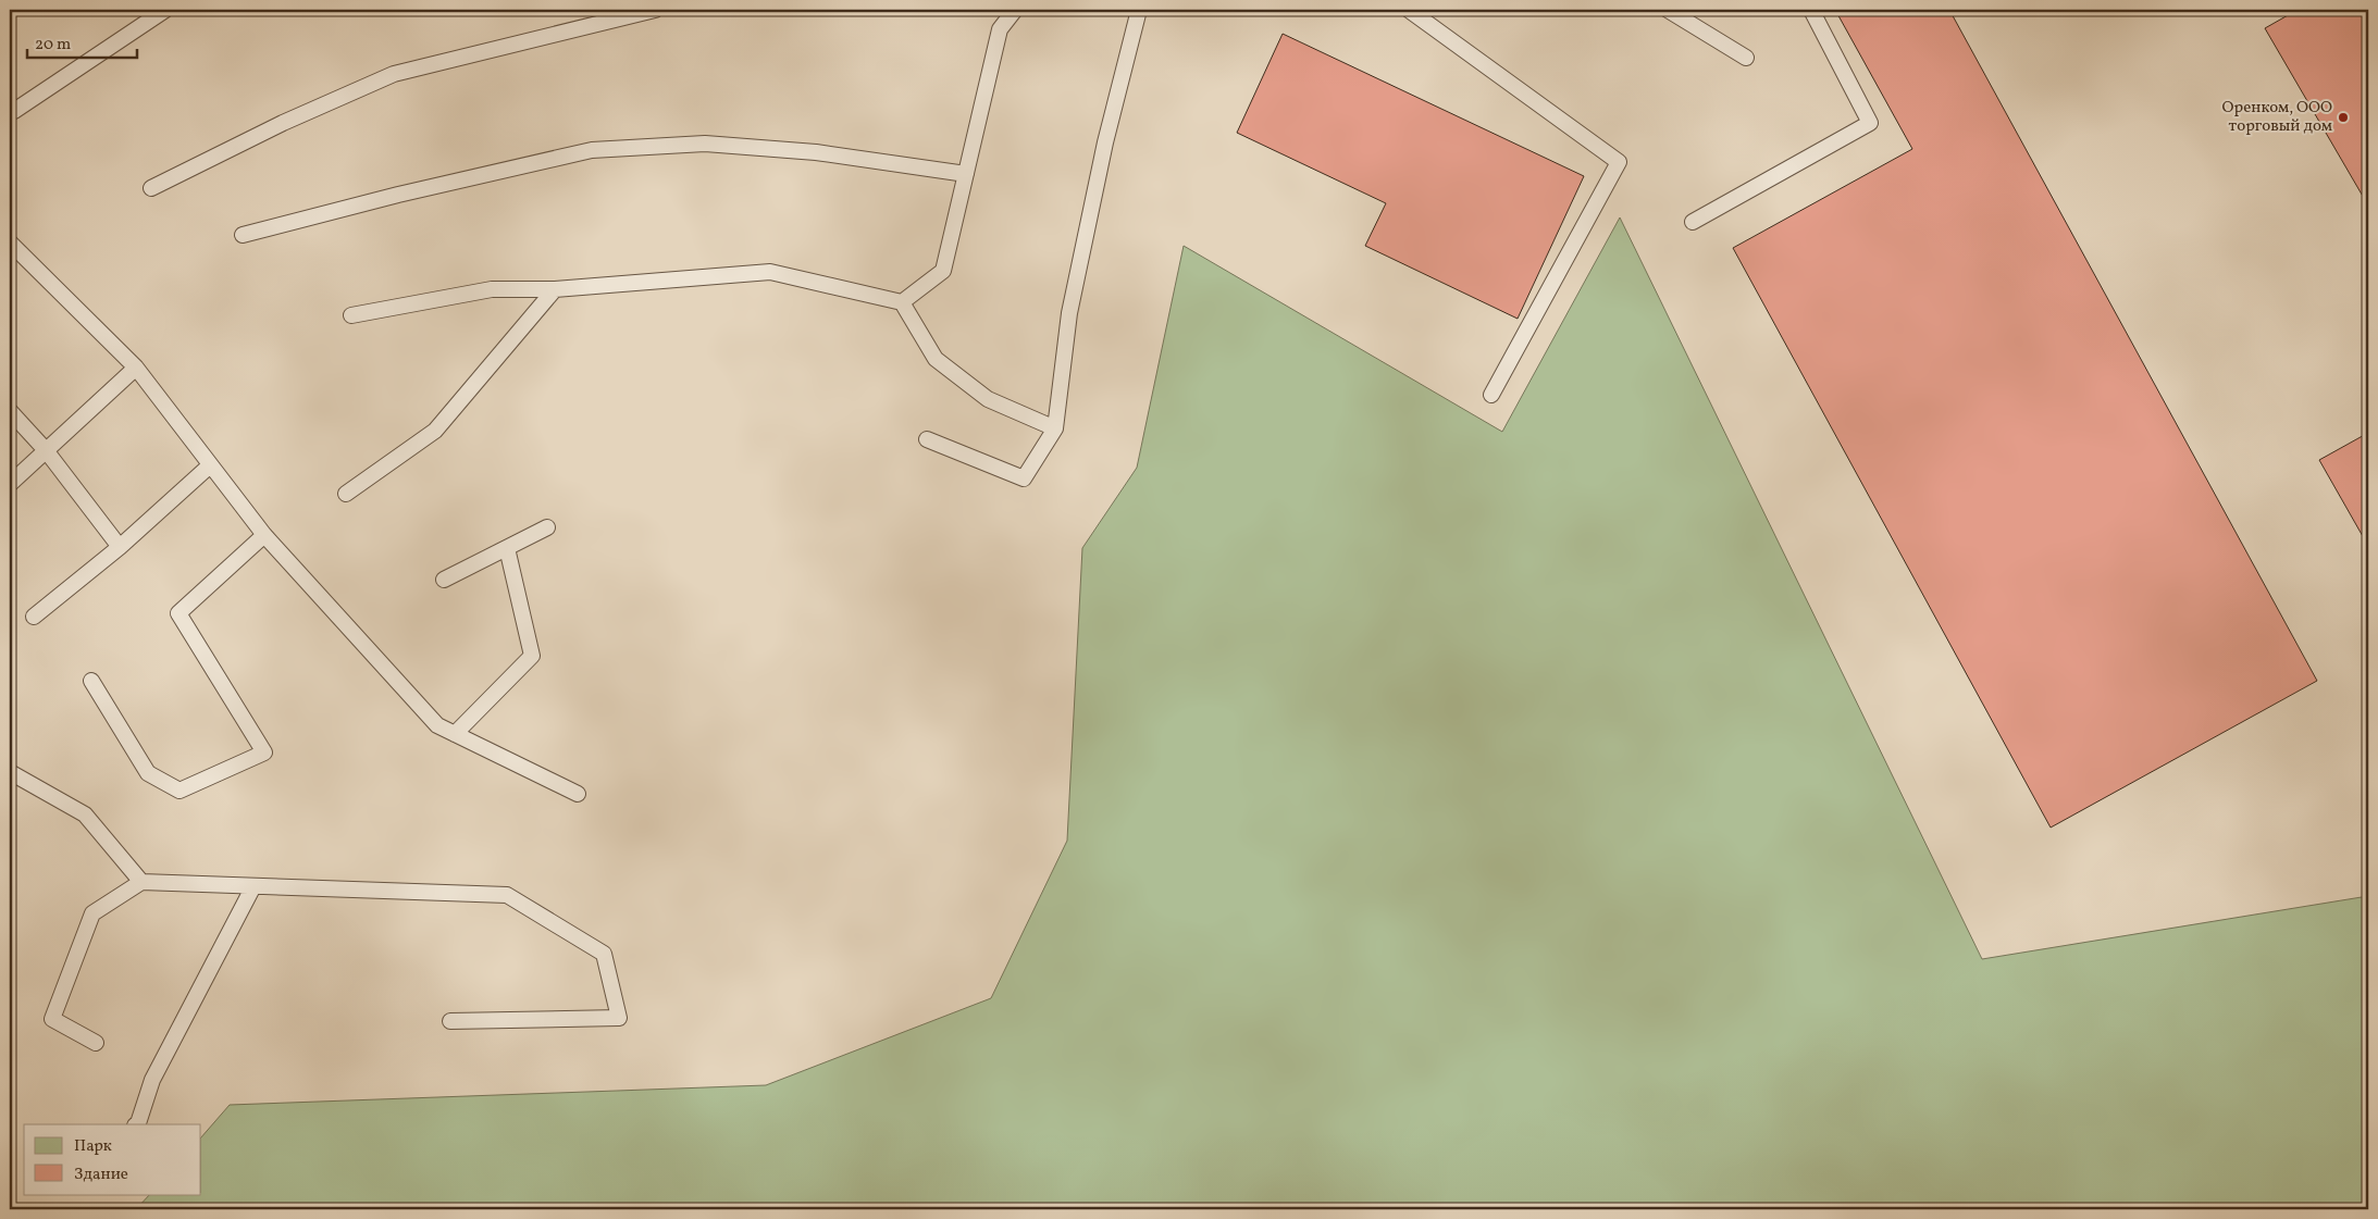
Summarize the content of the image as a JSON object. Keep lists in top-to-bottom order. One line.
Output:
{"places":["Оренком, ООО торговый дом"],"legend":["Парк","Здание"],"scale_bar":"20 m"}
